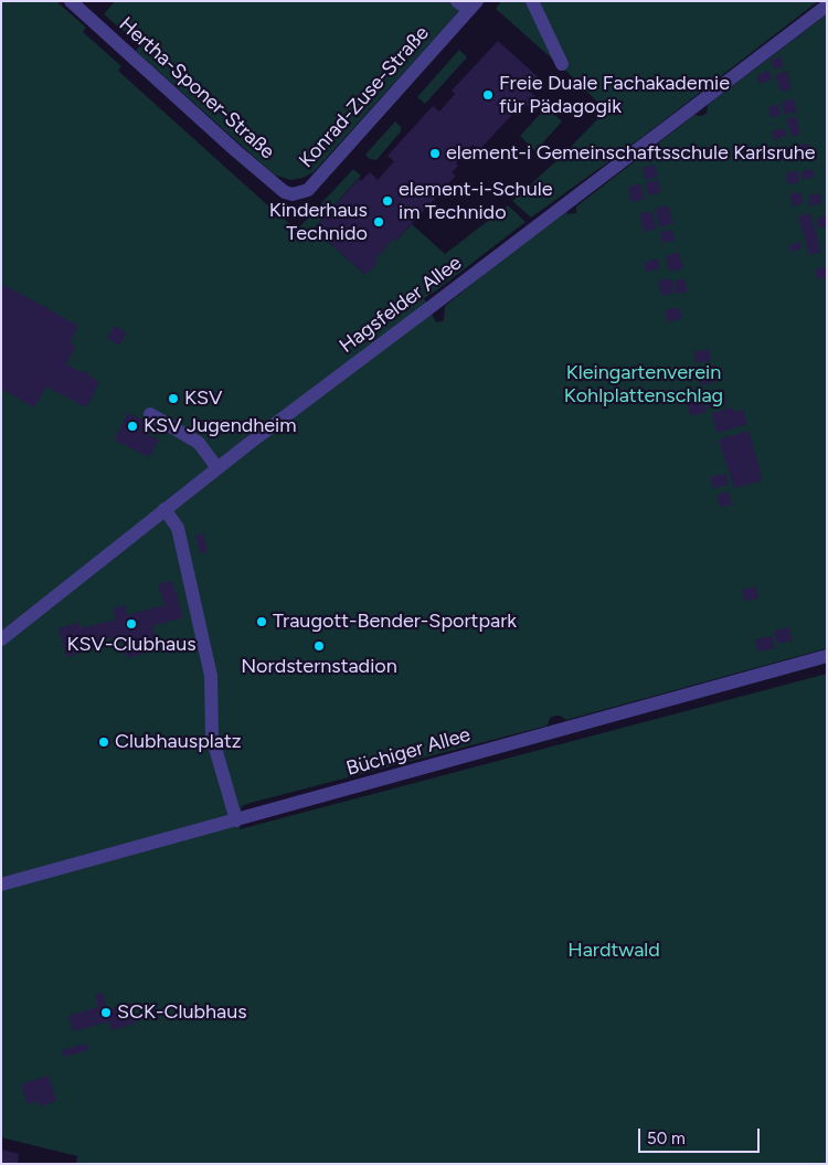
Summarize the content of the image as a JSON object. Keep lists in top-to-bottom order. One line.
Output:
{"streets":{"street":["Hertha-Sponer-Straße","Konrad-Zuse-Straße","Hagsfelder Allee","Büchiger Allee"]},"crossings":[["Hertha-Sponer-Straße","Konrad-Zuse-Straße"]],"parks":["Kleingartenverein Kohlplattenschlag","Hardtwald"],"places":["Freie Duale Fachakademie für Pädagogik","element-i Gemeinschaftsschule Karlsruhe","element-i-Schule im Technido","Kinderhaus Technido","KSV","KSV Jugendheim","Traugott-Bender-Sportpark","KSV-Clubhaus","Nordsternstadion","Clubhausplatz","SCK-Clubhaus"],"scale_bar":"50 m"}
